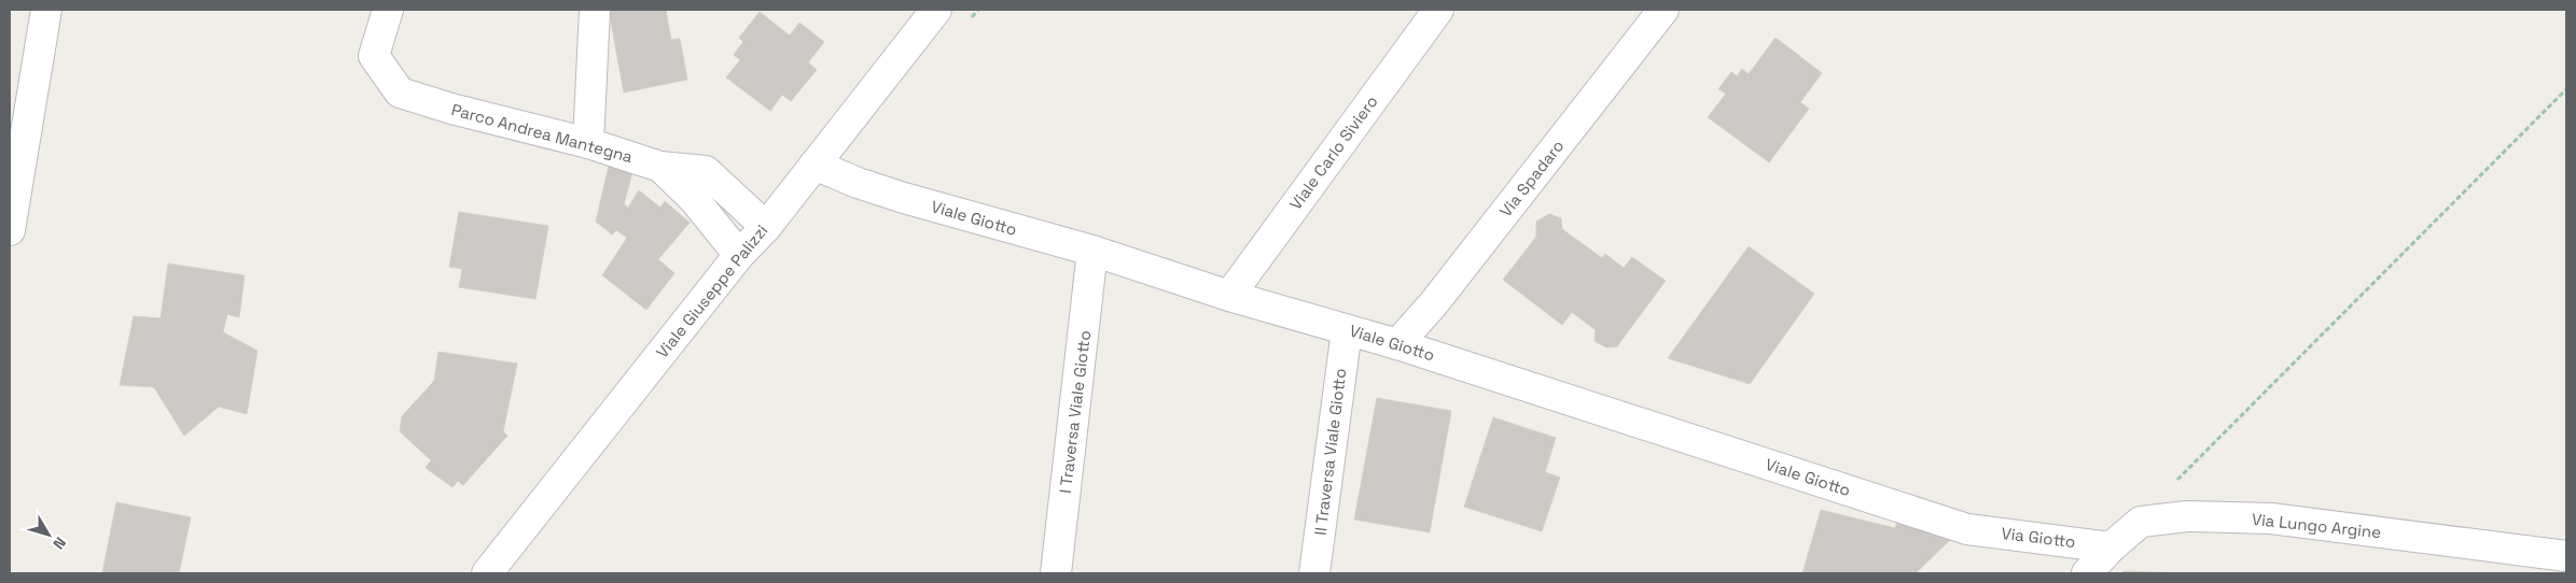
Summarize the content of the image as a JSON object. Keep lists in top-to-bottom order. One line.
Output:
{"streets":{"street":["Parco Andrea Mantegna","Viale Carlo Siviero","Via Spadaro","Viale Giotto","Viale Giuseppe Palizzi","I Traversa Viale Giotto","II Traversa Viale Giotto","Via Lungo Argine","Via Giotto"]},"crossings":[["Parco Andrea Mantegna","Viale Giuseppe Palizzi"],["Viale Carlo Siviero","Viale Giotto"],["Via Spadaro","Viale Giotto"],["Viale Giotto","Viale Giuseppe Palizzi"],["Viale Giotto","I Traversa Viale Giotto"],["Viale Giotto","II Traversa Viale Giotto"],["Viale Giotto","Via Giotto"]],"north":"bottom right"}
